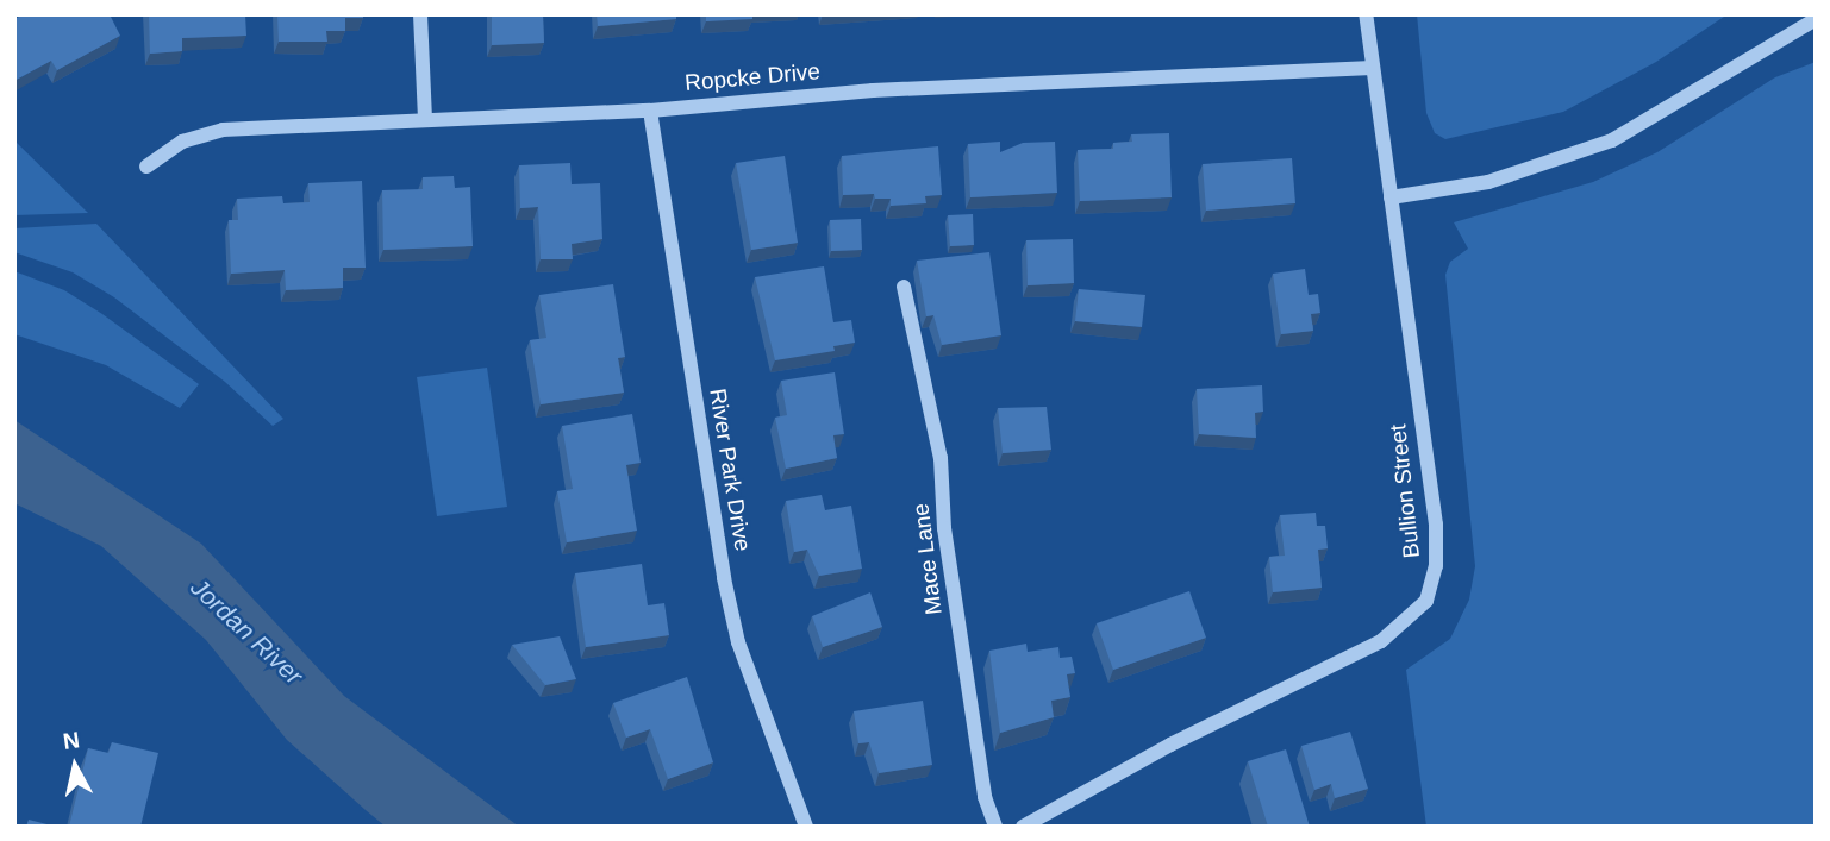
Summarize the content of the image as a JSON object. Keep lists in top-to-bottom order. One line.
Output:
{"streets":{"street":["Ropcke Drive","River Park Drive","Bullion Street","Mace Lane"]},"crossings":[["Ropcke Drive","River Park Drive"],["Ropcke Drive","Bullion Street"]],"water":["Jordan River"],"north":"top"}
